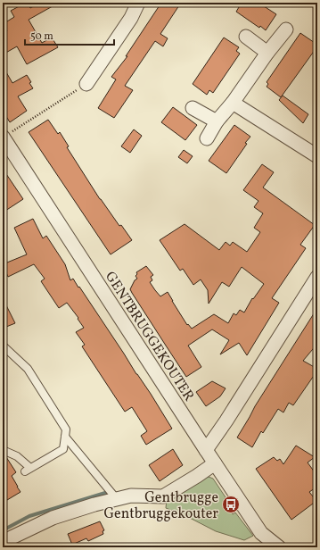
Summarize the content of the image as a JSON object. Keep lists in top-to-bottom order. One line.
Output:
{"streets":{"street":["GENTBRUGGEKOUTER"]},"places":{"bus stop":["Gentbrugge Gentbruggekouter"]},"scale_bar":"50 m"}
